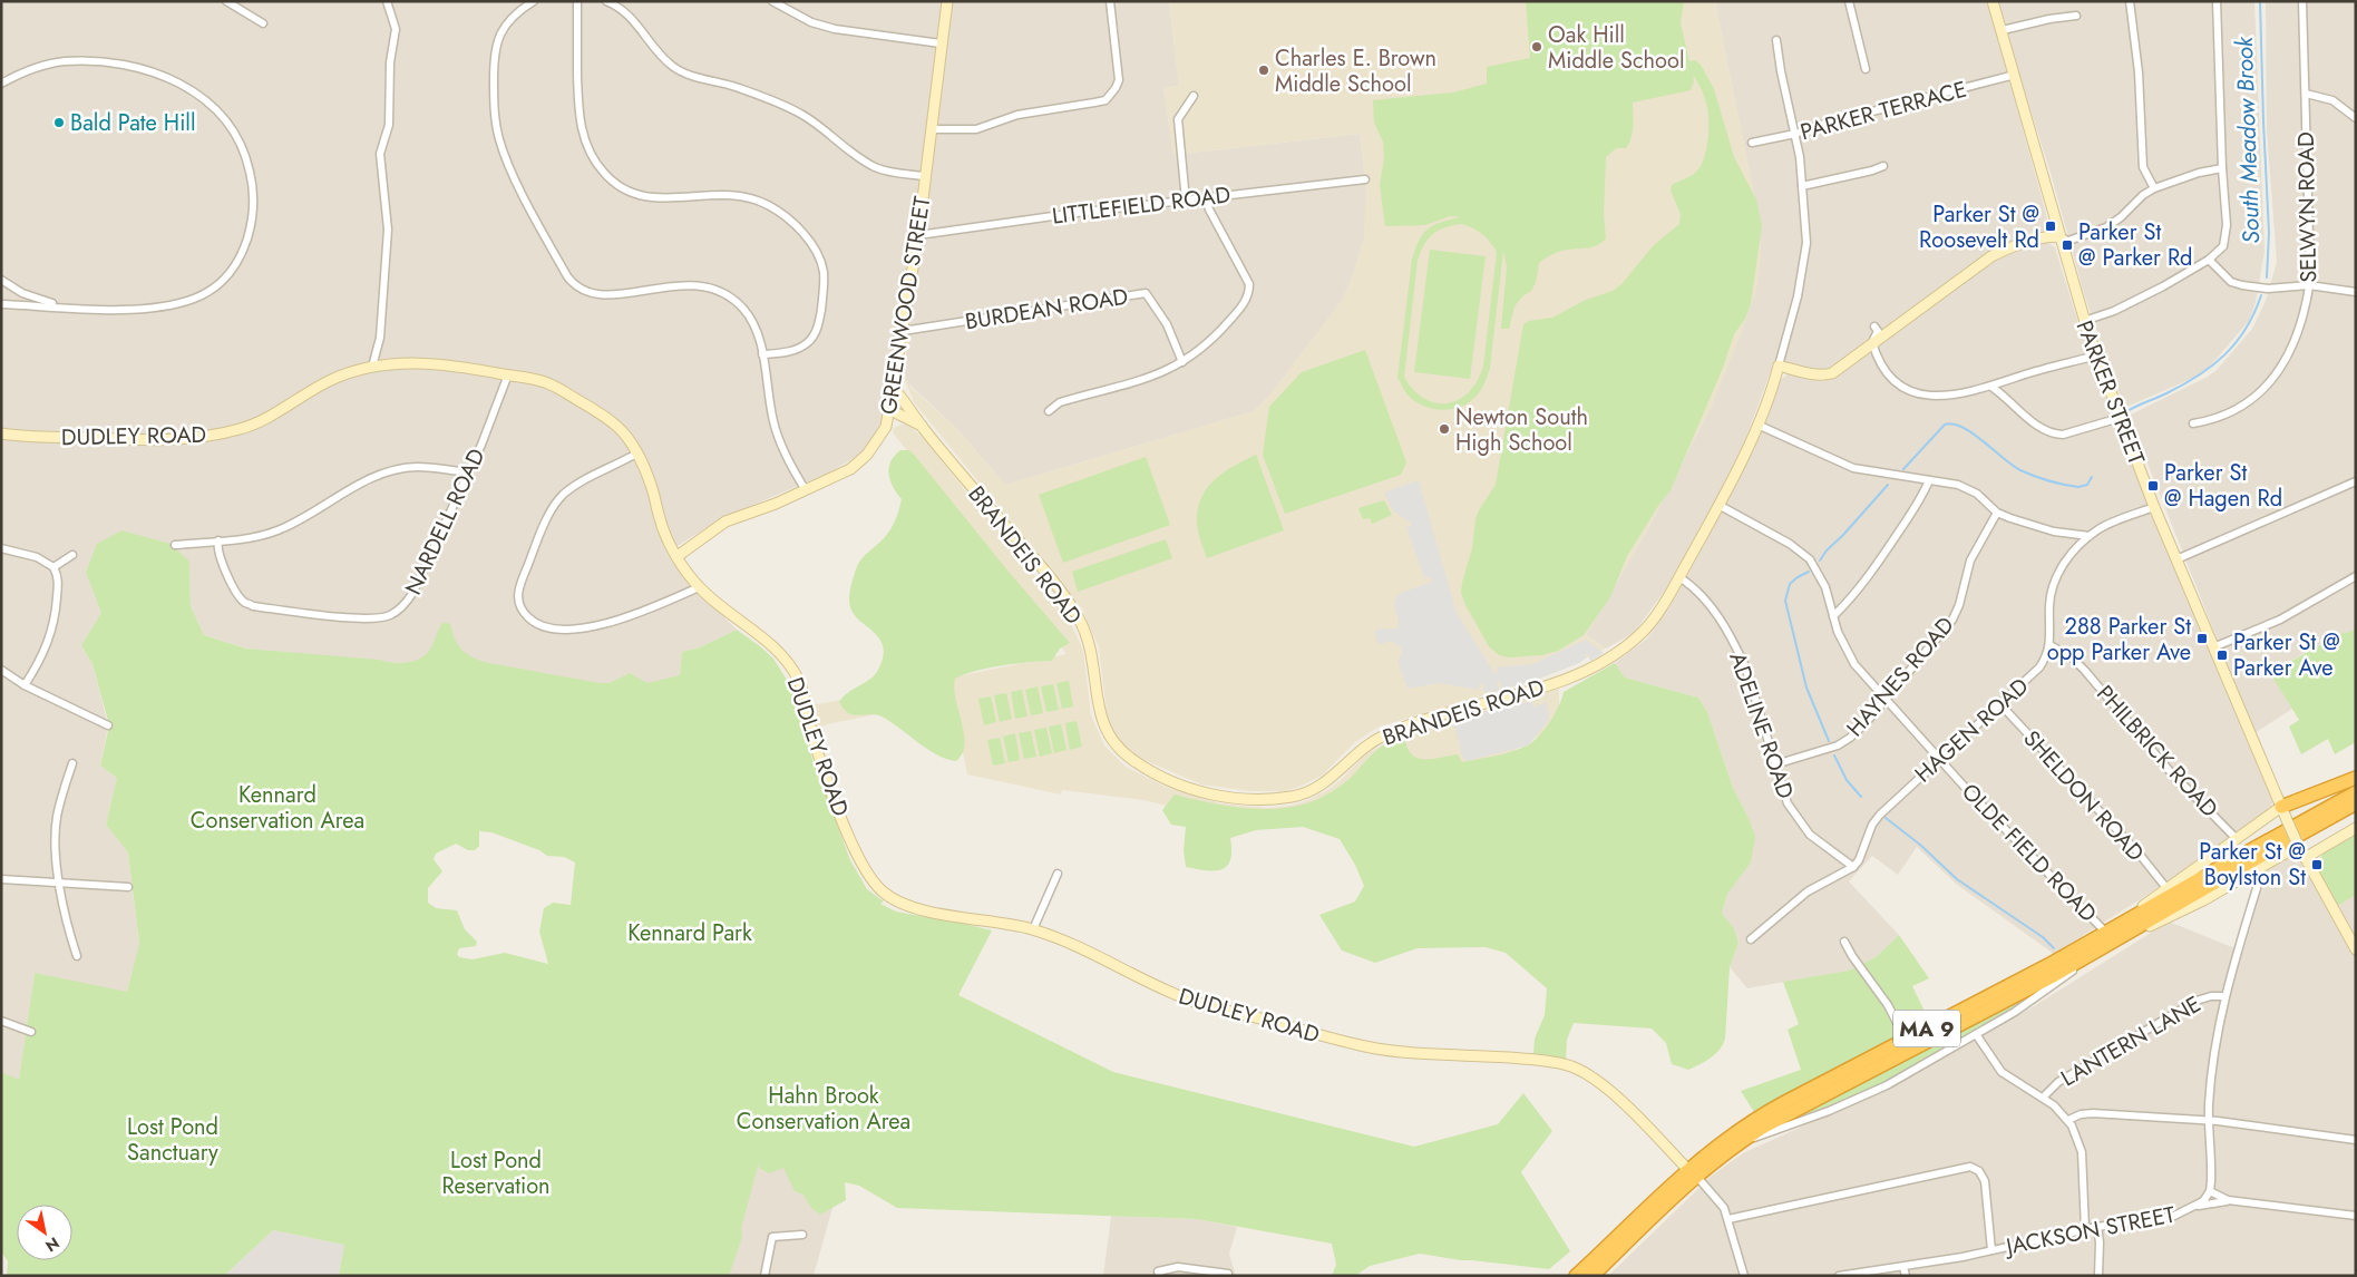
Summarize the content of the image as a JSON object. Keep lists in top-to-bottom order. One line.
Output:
{"streets":{"highway":["MA 9"],"street":["PARKER TERRACE","LITTLEFIELD ROAD","SELWYN ROAD","GREENWOOD STREET","BURDEAN ROAD","PARKER STREET","DUDLEY ROAD","NARDELL ROAD","BRANDEIS ROAD","HAYNES ROAD","ADELINE ROAD","HAGEN ROAD","PHILBRICK ROAD","SHELDON ROAD","OLDE FIELD ROAD","LANTERN LANE","JACKSON STREET"]},"crossings":[["PARKER TERRACE","PARKER STREET"],["PARKER TERRACE","BRANDEIS ROAD"],["LITTLEFIELD ROAD","GREENWOOD STREET"],["GREENWOOD STREET","BURDEAN ROAD"],["GREENWOOD STREET","DUDLEY ROAD"],["GREENWOOD STREET","BRANDEIS ROAD"],["DUDLEY ROAD","NARDELL ROAD"],["DUDLEY ROAD","MA 9"],["BRANDEIS ROAD","ADELINE ROAD"],["BRANDEIS ROAD","OLDE FIELD ROAD"],["HAYNES ROAD","ADELINE ROAD"],["HAYNES ROAD","OLDE FIELD ROAD"],["ADELINE ROAD","HAGEN ROAD"],["HAGEN ROAD","PHILBRICK ROAD"],["HAGEN ROAD","SHELDON ROAD"],["HAGEN ROAD","OLDE FIELD ROAD"],["OLDE FIELD ROAD","MA 9"]],"water":["South Meadow Brook"],"parks":["Kennard Conservation Area","Kennard Park","Hahn Brook Conservation Area","Lost Pond Sanctuary","Lost Pond Reservation"],"places":{"other":["Oak Hill Middle School","Charles E. Brown Middle School","Bald Pate Hill","Newton South High School"],"transit":["Parker St @ Roosevelt Rd","Parker St @ Parker Rd","Parker St @ Hagen Rd","288 Parker St opp Parker Ave","Parker St @ Parker Ave","Parker St @ Boylston St"]},"north":"bottom right"}
